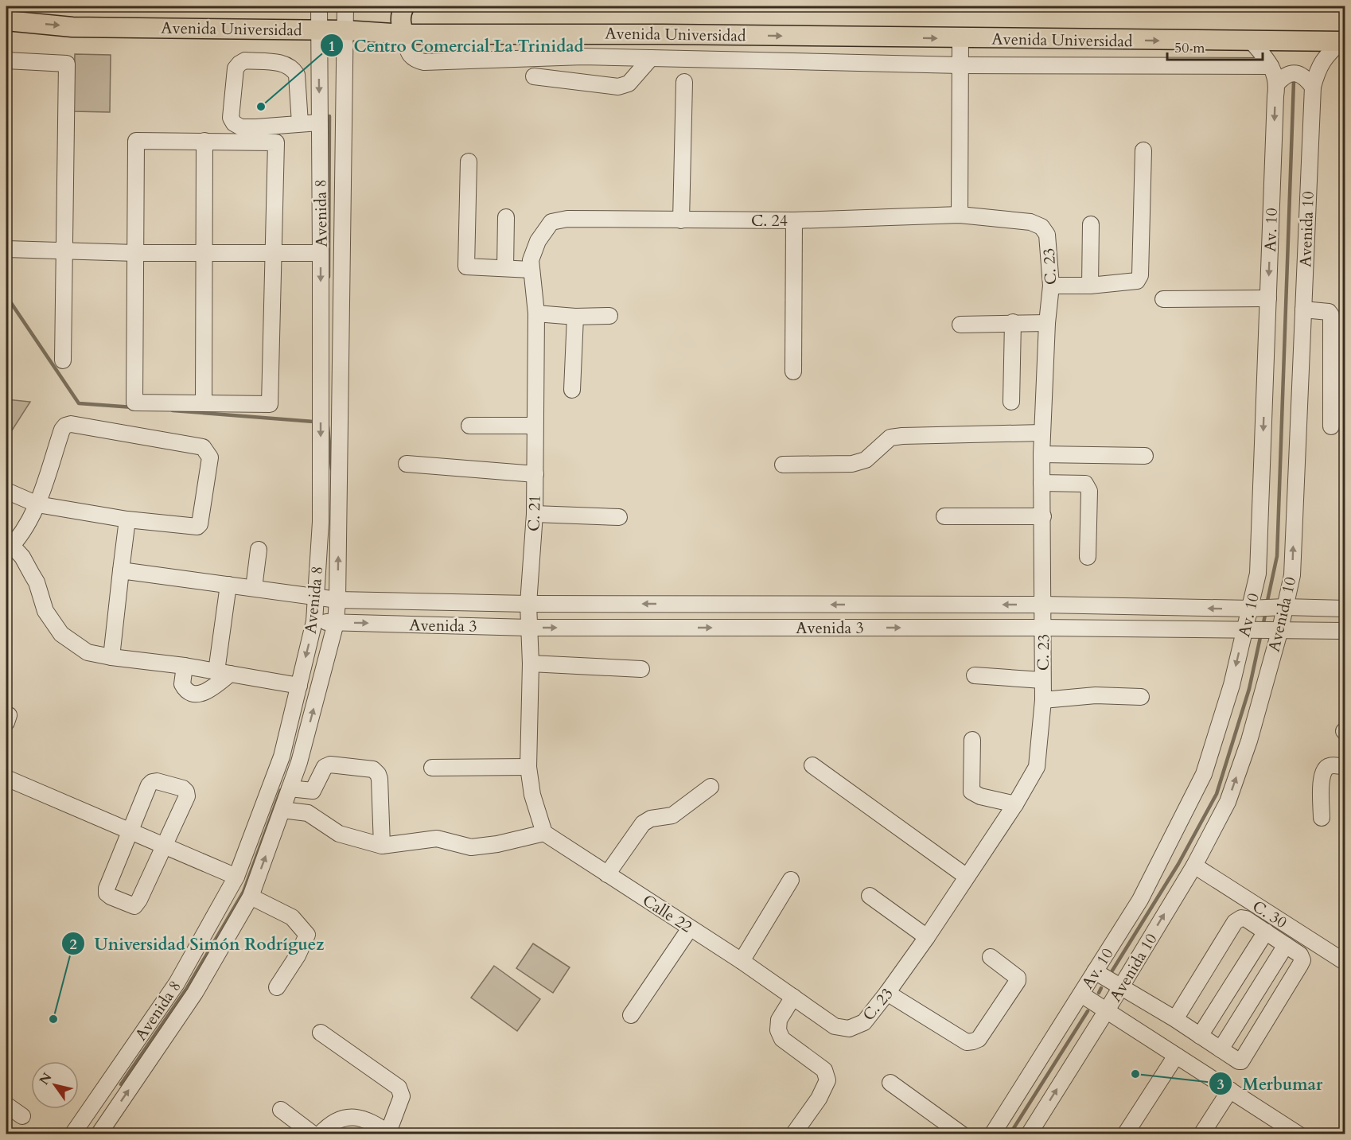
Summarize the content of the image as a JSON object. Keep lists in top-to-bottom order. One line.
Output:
{"streets":{"main road":["Avenida Universidad"],"street":["Avenida 8","C. 24","Avenida 10","Av. 10","C. 23","C. 21","Avenida 3","Calle 22","C. 30"]},"crossings":[["Avenida Universidad","Avenida 8"],["Avenida Universidad","Avenida 10"],["Avenida Universidad","Av. 10"],["Avenida 8","Avenida 3"],["C. 24","C. 23"],["C. 24","C. 21"],["Avenida 10","Avenida 3"],["Avenida 10","C. 30"],["Av. 10","Avenida 3"],["C. 23","Avenida 3"],["C. 23","Calle 22"],["C. 21","Avenida 3"]],"one_way":["Avenida Universidad","Av. 10"],"places":["Centro Comercial La Trinidad","Universidad Simón Rodríguez","Merbumar"],"scale_bar":"50 m","north":"top left"}
